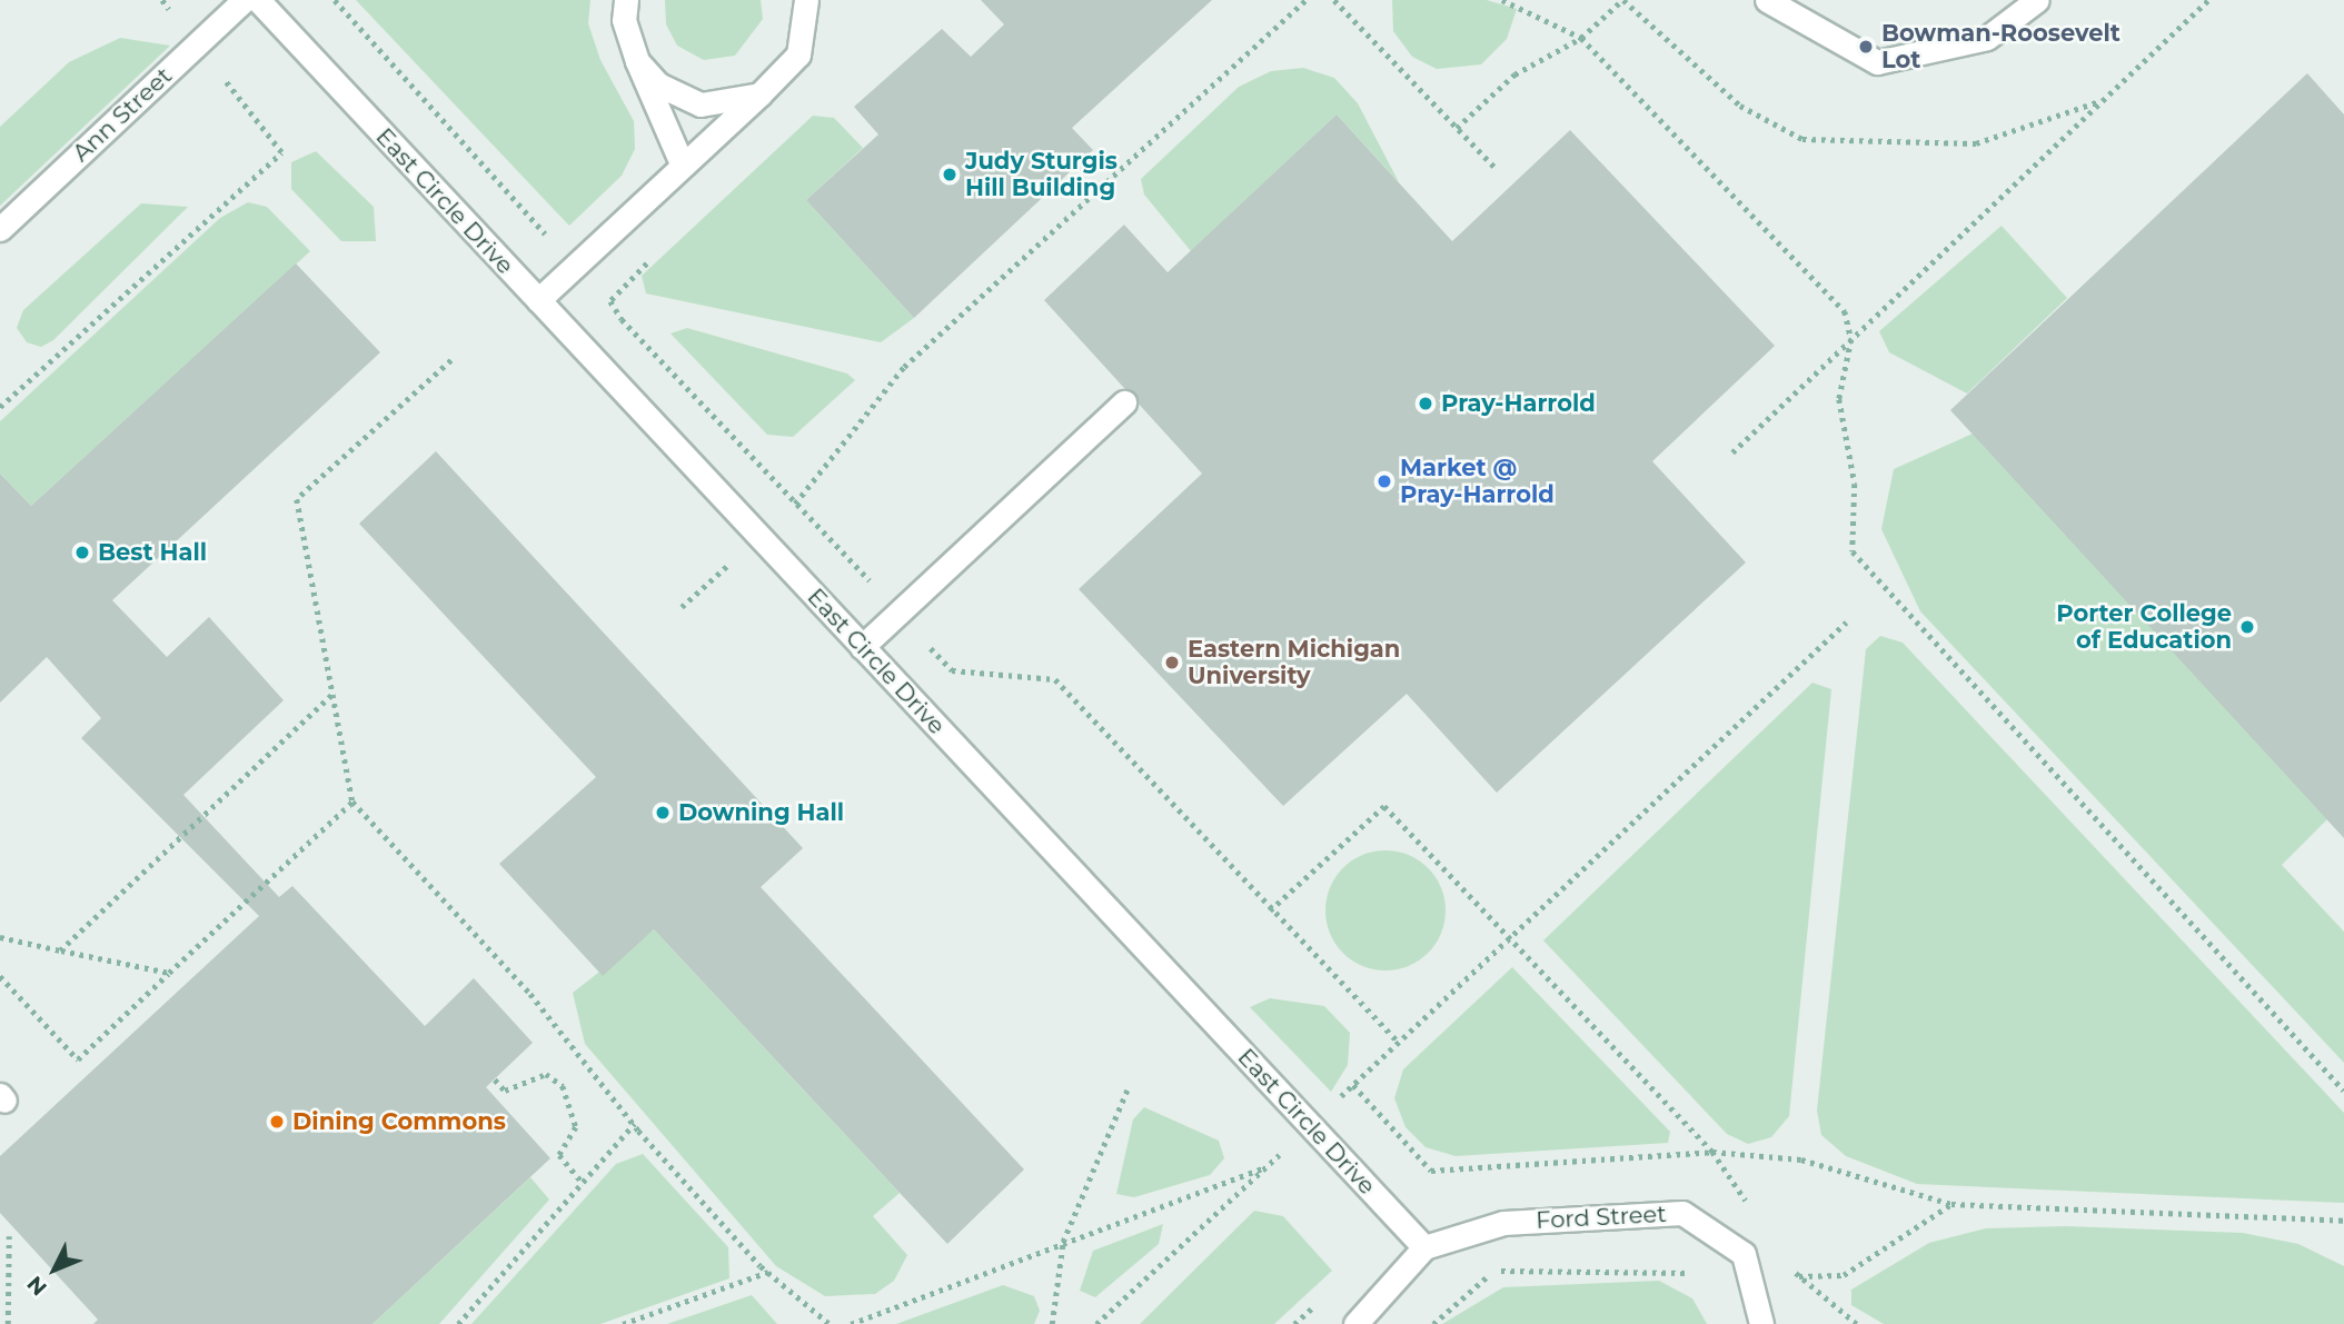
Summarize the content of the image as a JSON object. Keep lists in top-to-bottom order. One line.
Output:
{"streets":{"lane":["Ann Street","East Circle Drive","Ford Street"]},"crossings":[["East Circle Drive","Ford Street"]],"places":["Bowman-Roosevelt Lot","Judy Sturgis Hill Building","Pray-Harrold","Market @ Pray-Harrold","Best Hall","Porter College of Education","Eastern Michigan University","Downing Hall","Dining Commons"],"north":"bottom left"}
